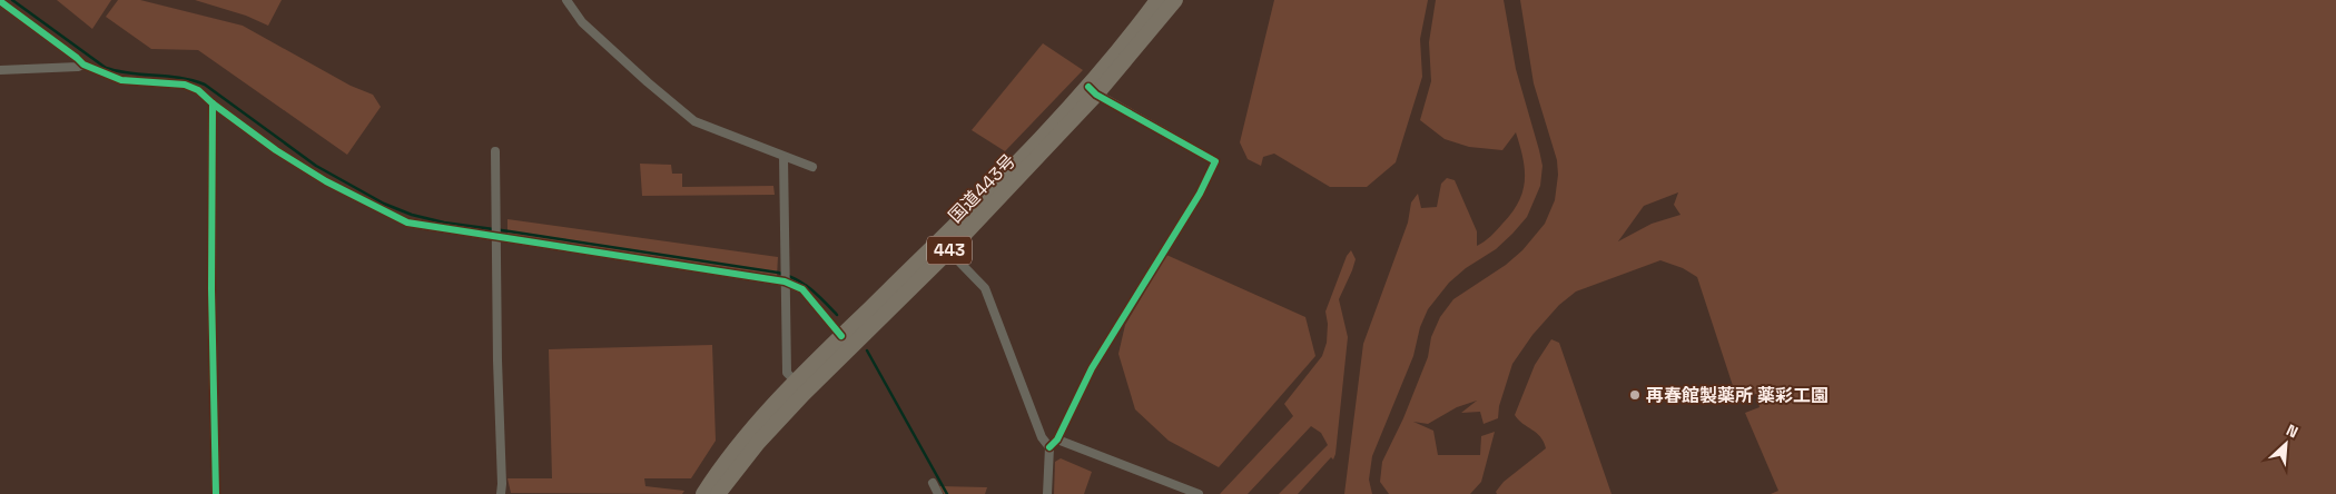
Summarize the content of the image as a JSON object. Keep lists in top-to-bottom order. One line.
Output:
{"streets":{"highway":["国道443号","443"]},"places":["再春館製薬所 薬彩工園"],"north":"top right"}
